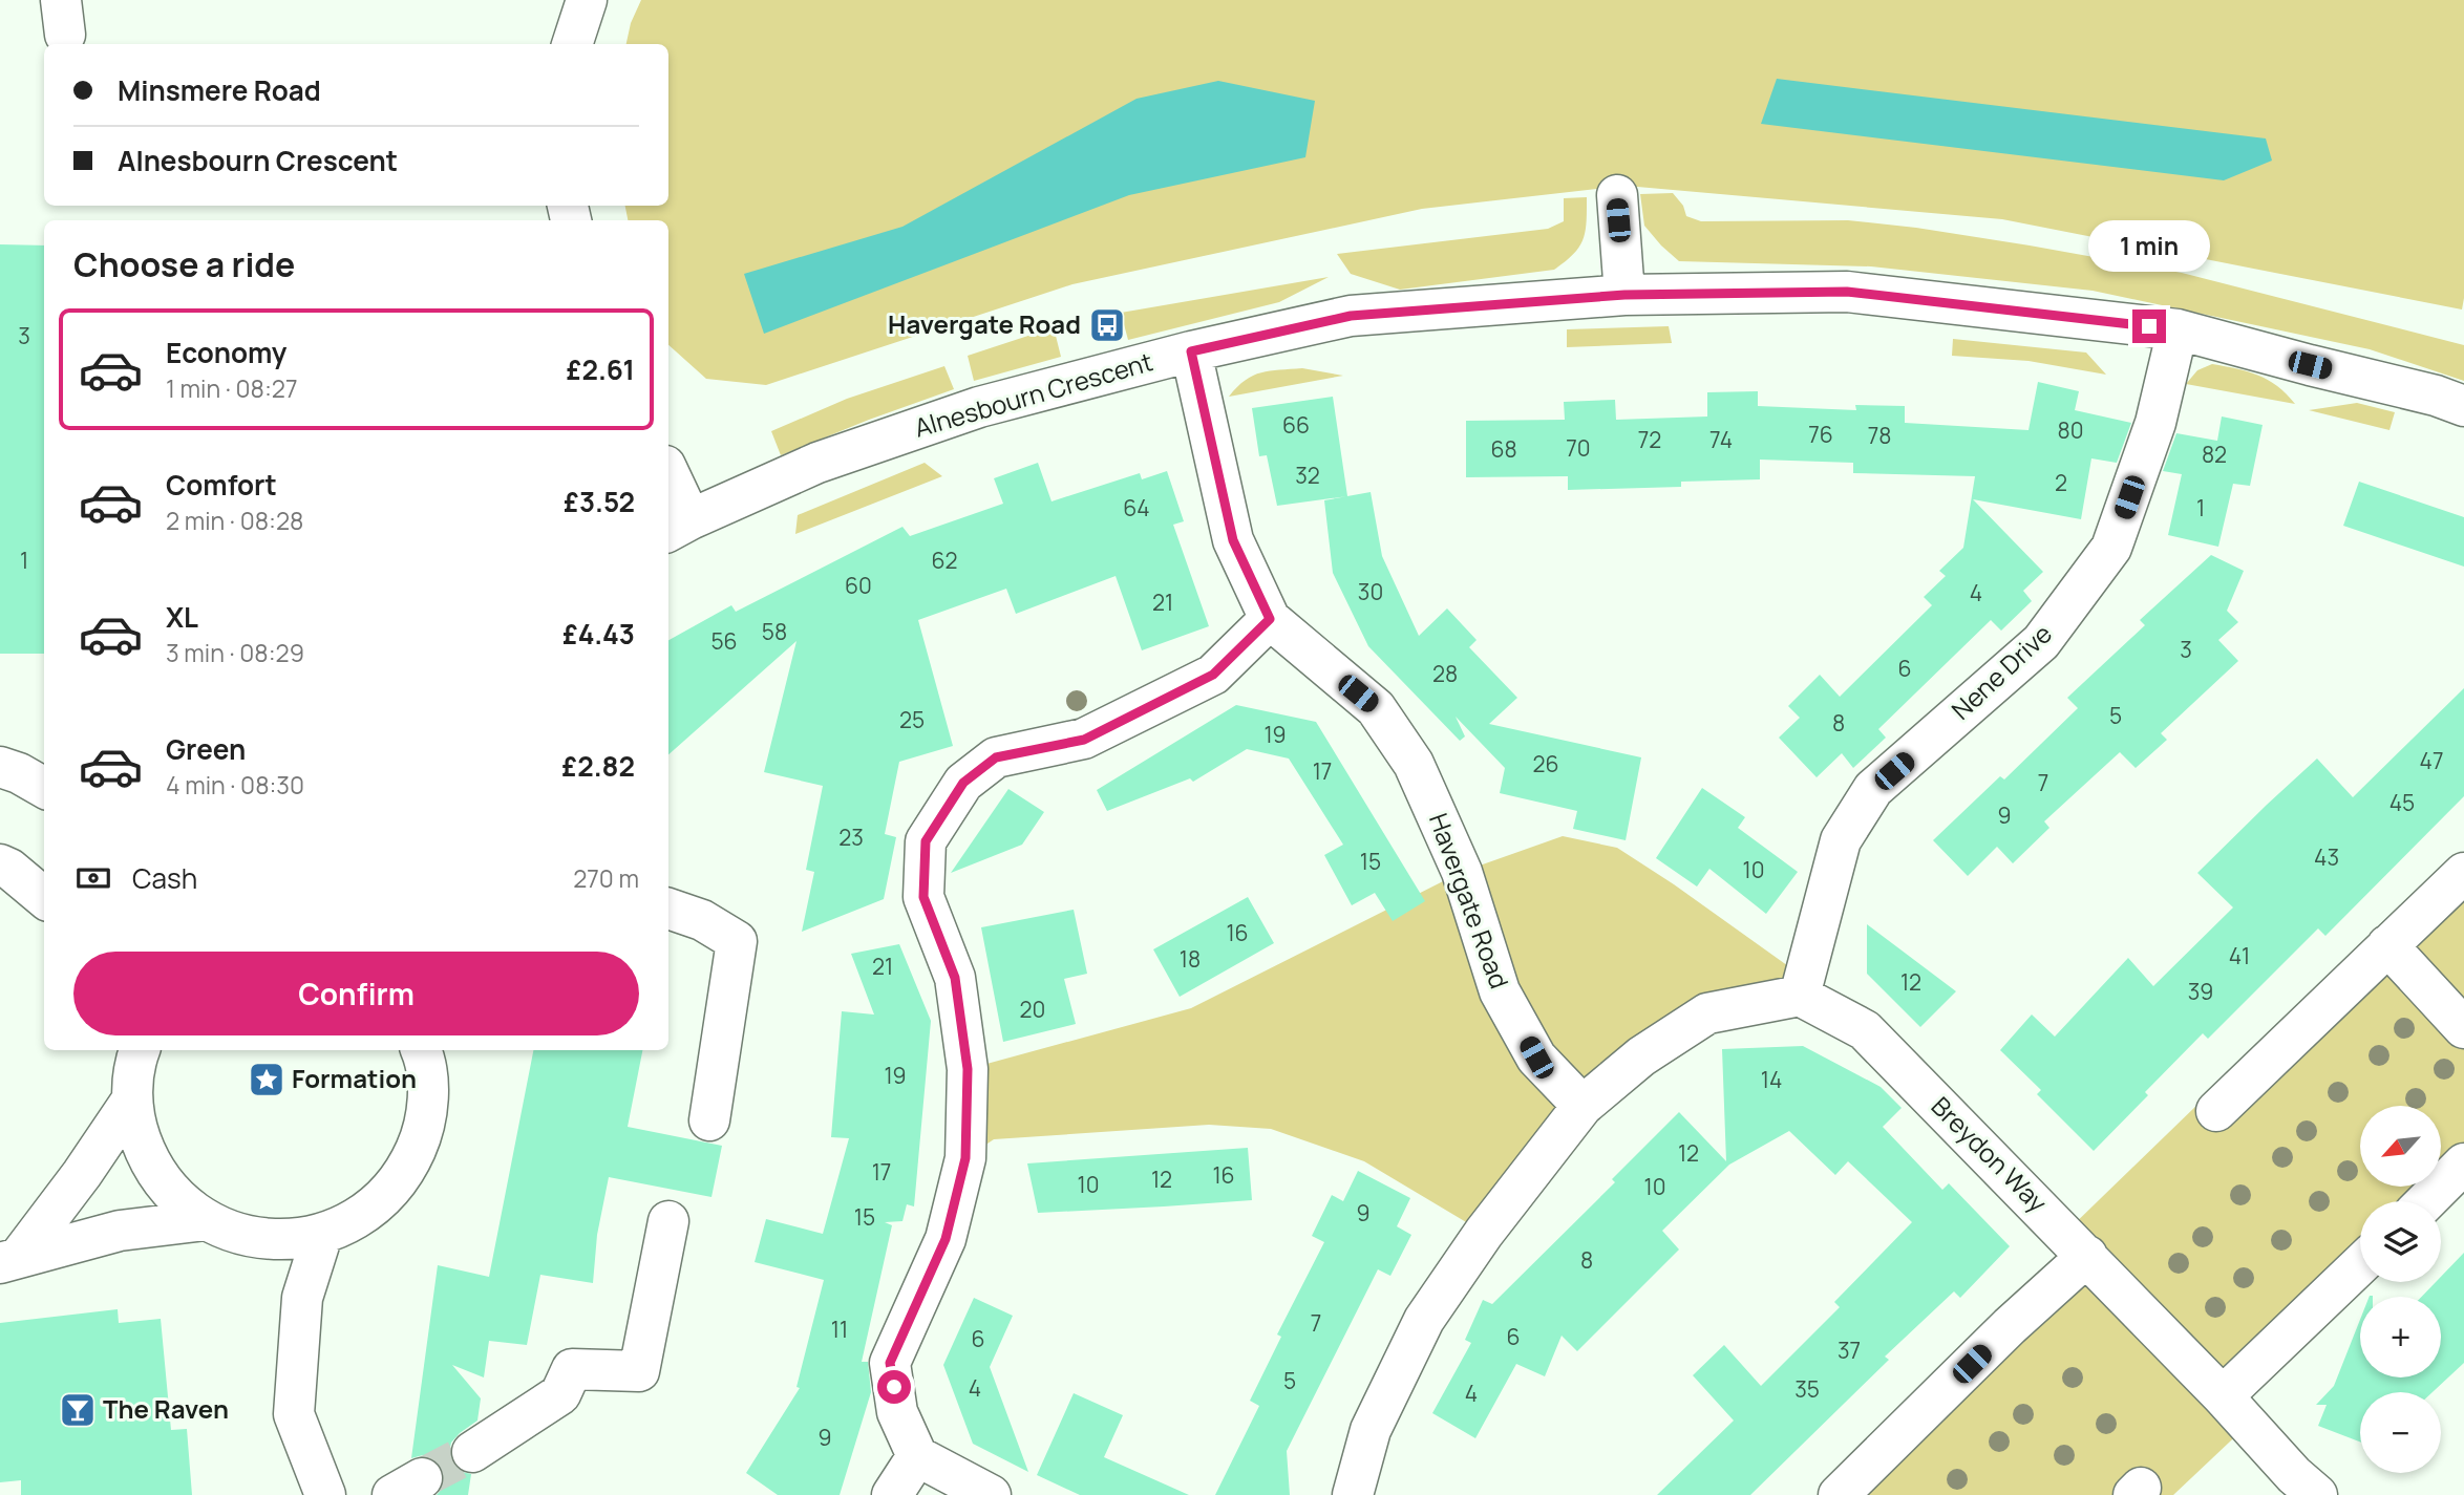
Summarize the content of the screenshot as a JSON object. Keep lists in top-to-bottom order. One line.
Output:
{"streets":{"street":["Alnesbourn Crescent","Nene Drive","Havergate Road","Breydon Way"]},"crossings":[["Alnesbourn Crescent","Nene Drive"],["Alnesbourn Crescent","Havergate Road"],["Nene Drive","Breydon Way"]],"places":{"bus stop":["Havergate Road"],"place":["Formation"],"bar":["The Raven"]},"house_numbers":["3","66","80","76","78","72","74","70","68","82","32","2","64","1","1","62","60","30","4","21","58","56","3","6","28","5","25","8","19","47","26","17","7","45","9","23","43","15","10","16","41","18","21","12","39","20","19","14","12","17","16","12","10","10","9","15","8","7","11","6","6","37","5","4","35","4","9"],"north":"bottom left","page":{"banner":["Minsmere Road","Alnesbourn Crescent"],"bubble":"1 min","heading":"Choose a ride","list":[{"name":"Economy","note":"1 min · 08:27","value":"£2.61"},{"name":"Comfort","note":"2 min · 08:28","value":"£3.52"},{"name":"XL","note":"3 min · 08:29","value":"£4.43"},{"name":"Green","note":"4 min · 08:30","value":"£2.82"}],"pay":["Cash","270 m"],"buttons":"Confirm","map_buttons":["+","−"]}}
